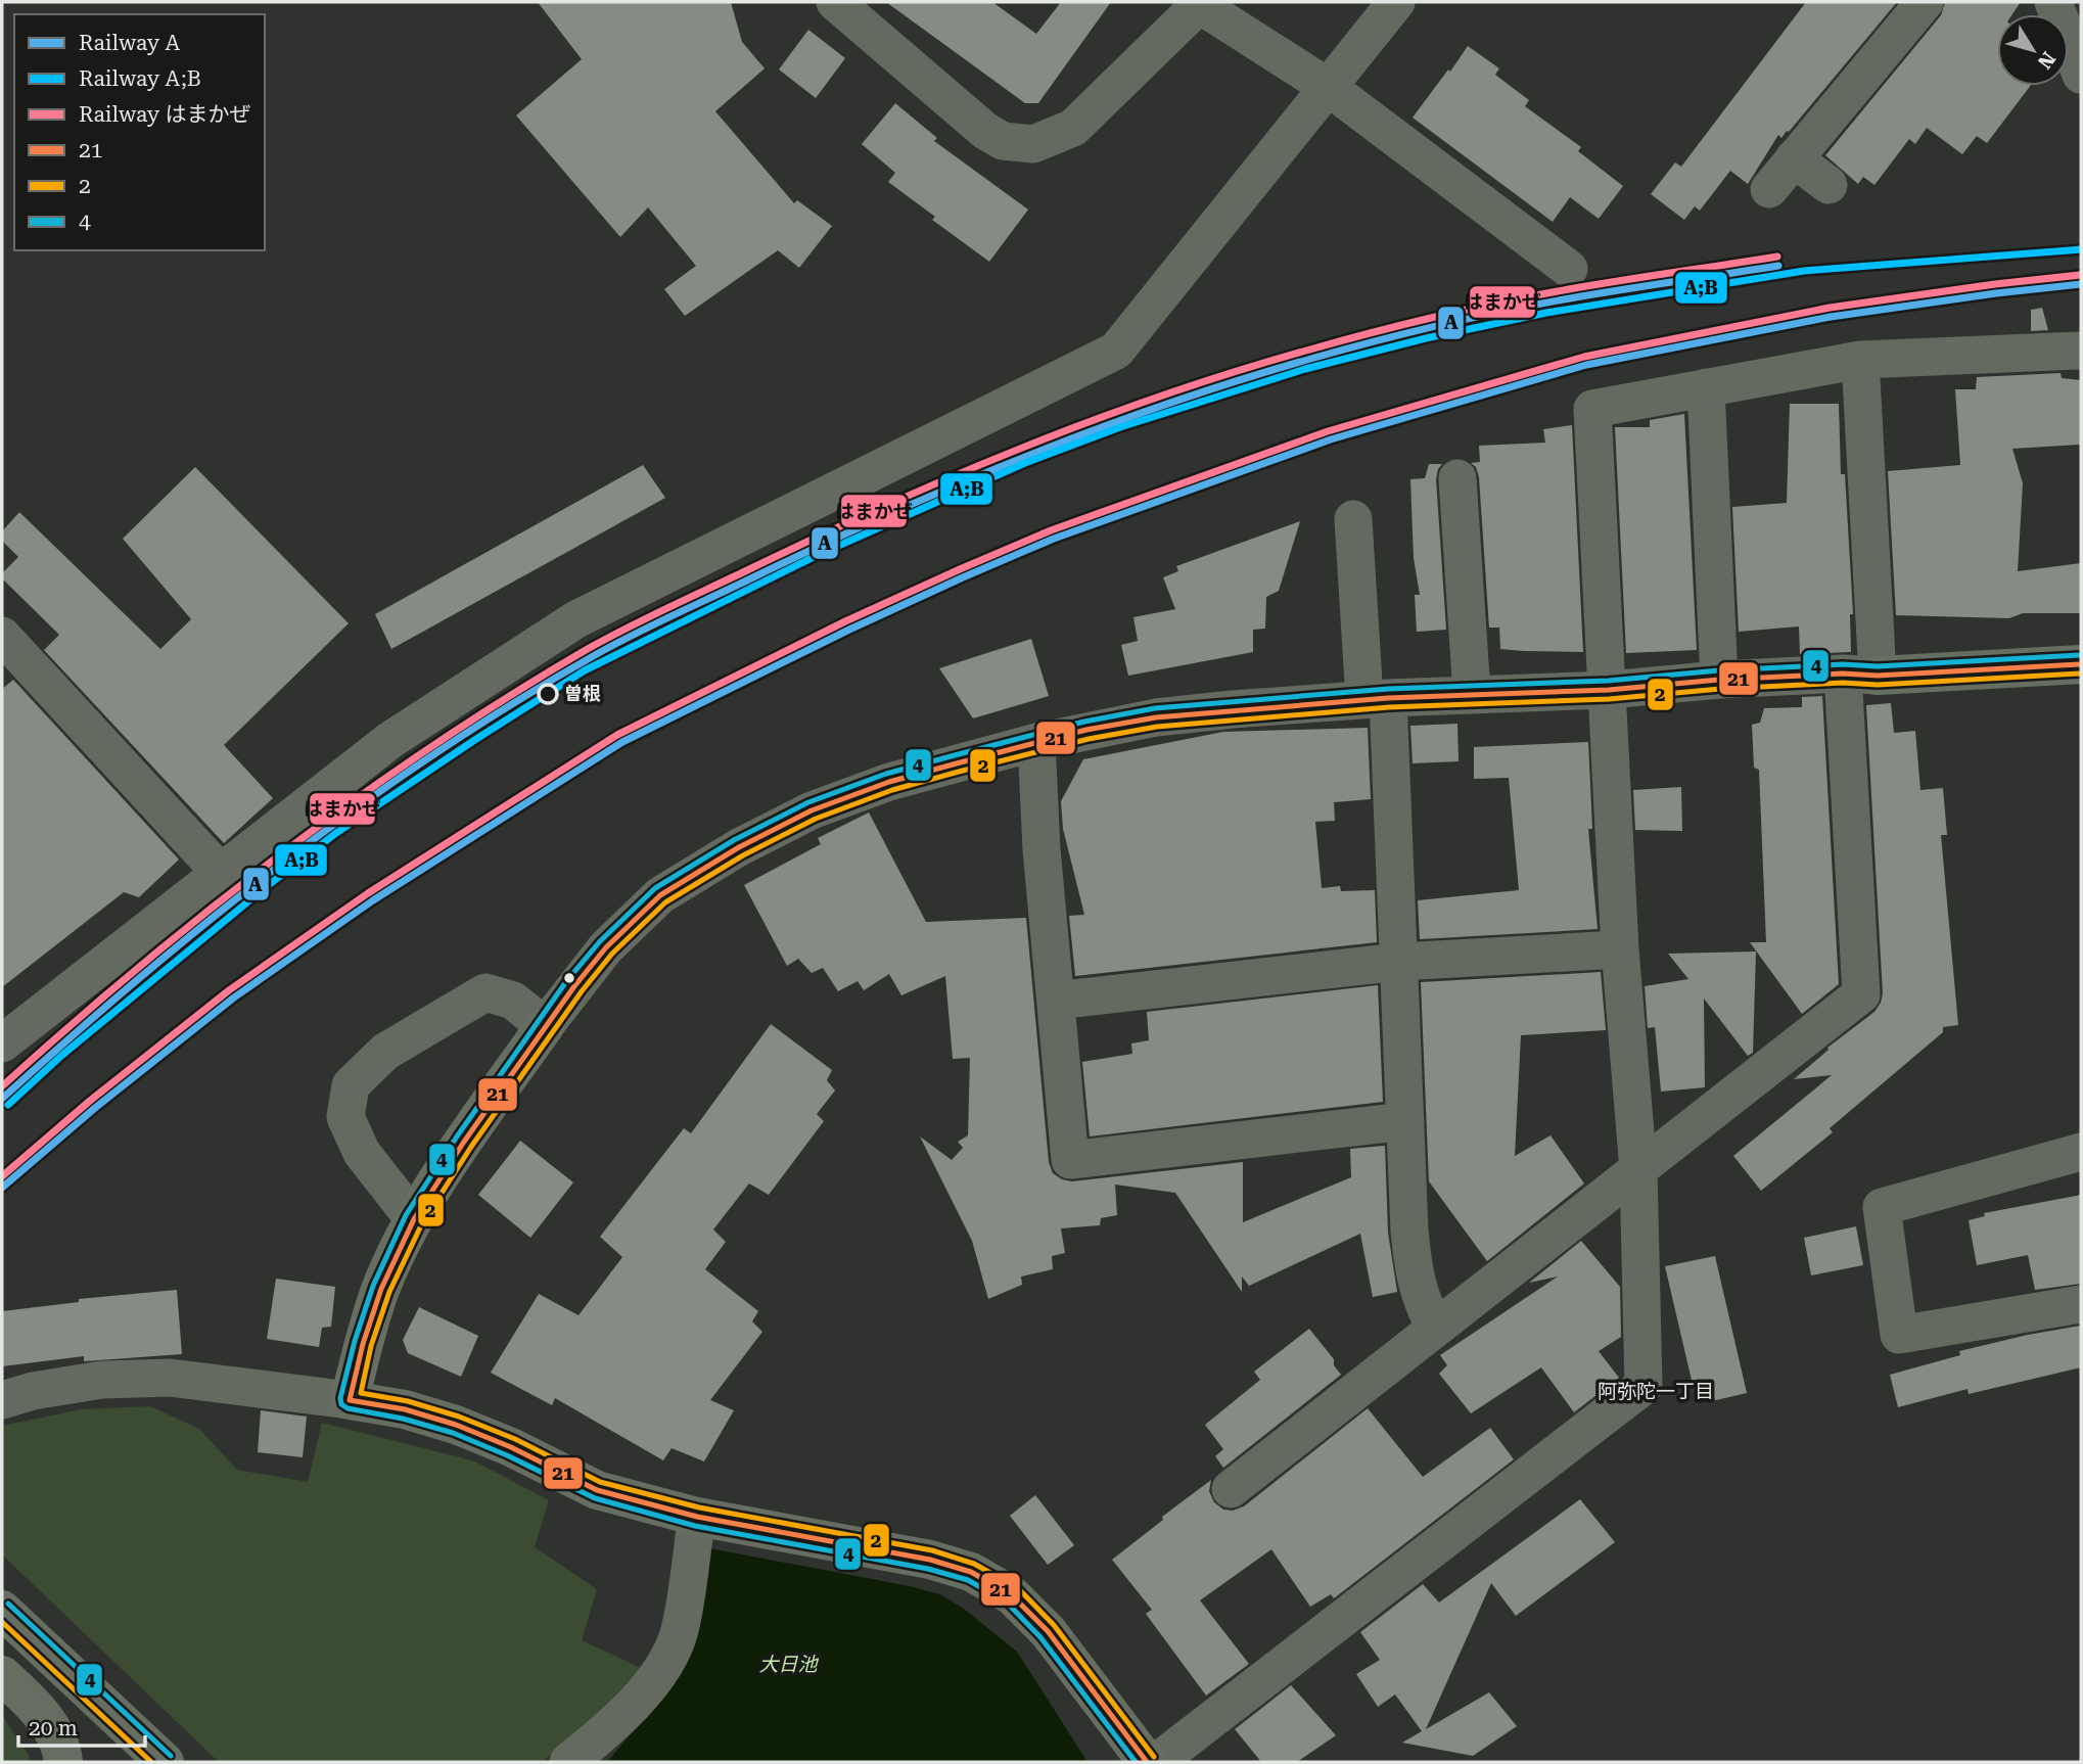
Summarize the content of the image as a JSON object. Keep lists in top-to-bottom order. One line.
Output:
{"districts":["阿弥陀一丁目"],"water":["大日池"],"places":["曽根"],"lines":["rail line A;B","rail line はまかぜ","rail line A","transit line 4","transit line 21","transit line 2"],"legend":["Railway A","Railway A;B","Railway はまかぜ","21","2","4"],"scale_bar":"20 m","north":"bottom right"}
